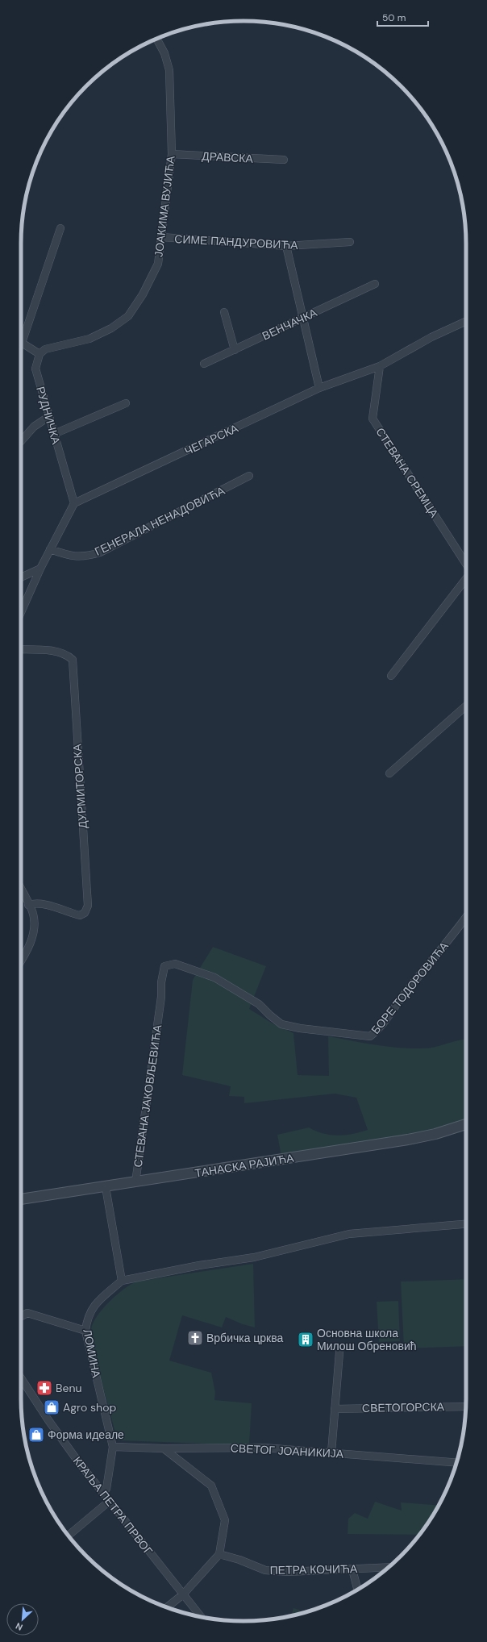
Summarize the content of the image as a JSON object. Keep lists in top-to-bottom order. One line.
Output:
{"streets":{"street":["ДРАВСКА","ЈОАКИМА ВУЈИЋА","СИМЕ ПАНДУРОВИЋА","ВЕНЧАЧКА","РУДНИЧКА","ЧЕГАРСКА","СТЕВАНА СРЕМЦА","ГЕНЕРАЛА НЕНАДОВИЋА","ДУРМИТОРСКА","БОРЕ ТОДОРОВИЋА","СТЕВАНА ЈАКОВЉЕВИЋА","ТАНАСКА РАЈИЋА","ЛОМИНА","СВЕТОГОРСКА","СВЕТОГ ЈОАНИКИЈА","КРАЉА ПЕТРА ПРВОГ","ПЕТРА КОЧИЋА"]},"crossings":[["ДРАВСКА","ЈОАКИМА ВУЈИЋА"],["ЈОАКИМА ВУЈИЋА","СИМЕ ПАНДУРОВИЋА"],["ЈОАКИМА ВУЈИЋА","РУДНИЧКА"],["РУДНИЧКА","ЧЕГАРСКА"],["ЧЕГАРСКА","СТЕВАНА СРЕМЦА"],["БОРЕ ТОДОРОВИЋА","СТЕВАНА ЈАКОВЉЕВИЋА"],["СТЕВАНА ЈАКОВЉЕВИЋА","ТАНАСКА РАЈИЋА"],["ЛОМИНА","СВЕТОГ ЈОАНИКИЈА"],["ЛОМИНА","КРАЉА ПЕТРА ПРВОГ"]],"places":{"church":["Врбичка црква"],"building":["Основна школа Милош Обреновић"],"pharmacy":["Benu"],"shop":["Agro shop","Форма идеале"]},"scale_bar":"50 m","north":"bottom left"}
